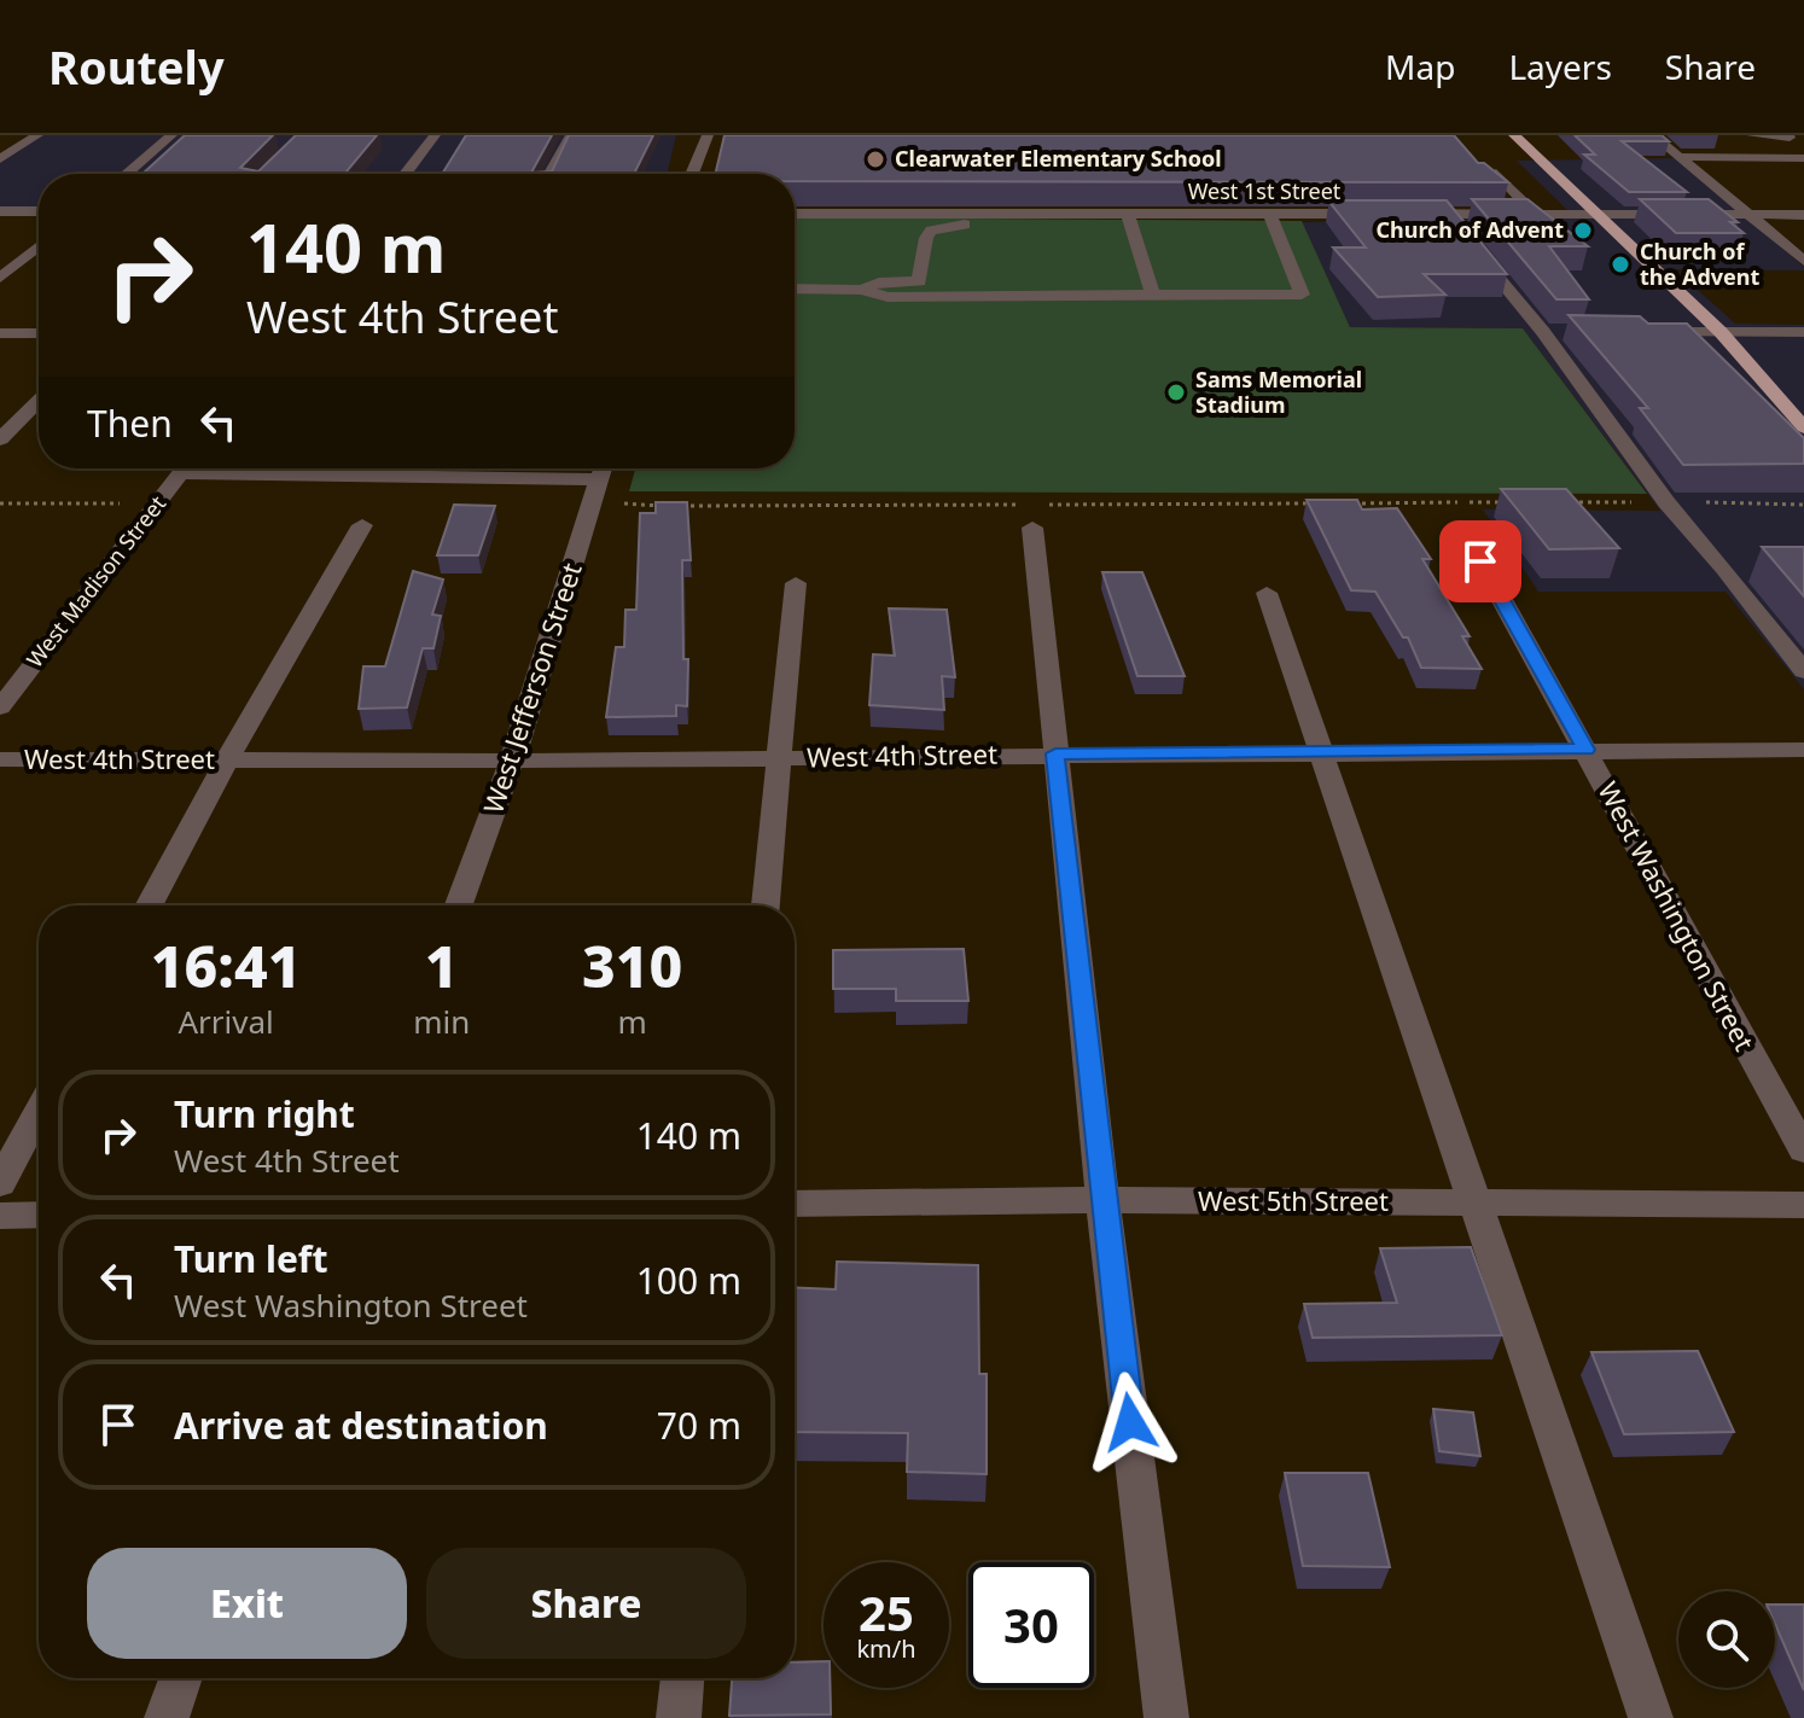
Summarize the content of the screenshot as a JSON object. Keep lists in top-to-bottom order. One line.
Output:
{"streets":{"street":["West 1st Street","West Madison Street","West Jefferson Street","West 4th Street","West Washington Street","West 5th Street"]},"crossings":[["West Jefferson Street","West 4th Street"],["West 4th Street","West Washington Street"]],"places":["Clearwater Elementary School","Church of Advent","Church of the Advent","Sams Memorial Stadium"],"page":{"header":"Routely","nav":["Map","Layers","Share"],"turn":["140 m","West 4th Street"],"then":"Then","eta":["16:41","Arrival","1","min","310","m"],"list":[{"name":"Turn right","note":"West 4th Street","value":"140 m"},{"name":"Turn left","note":"West Washington Street","value":"100 m"},{"name":"Arrive at destination","value":"70 m"}],"buttons":["Exit","Share"],"speed":"25 km/h","limit":"30"}}
